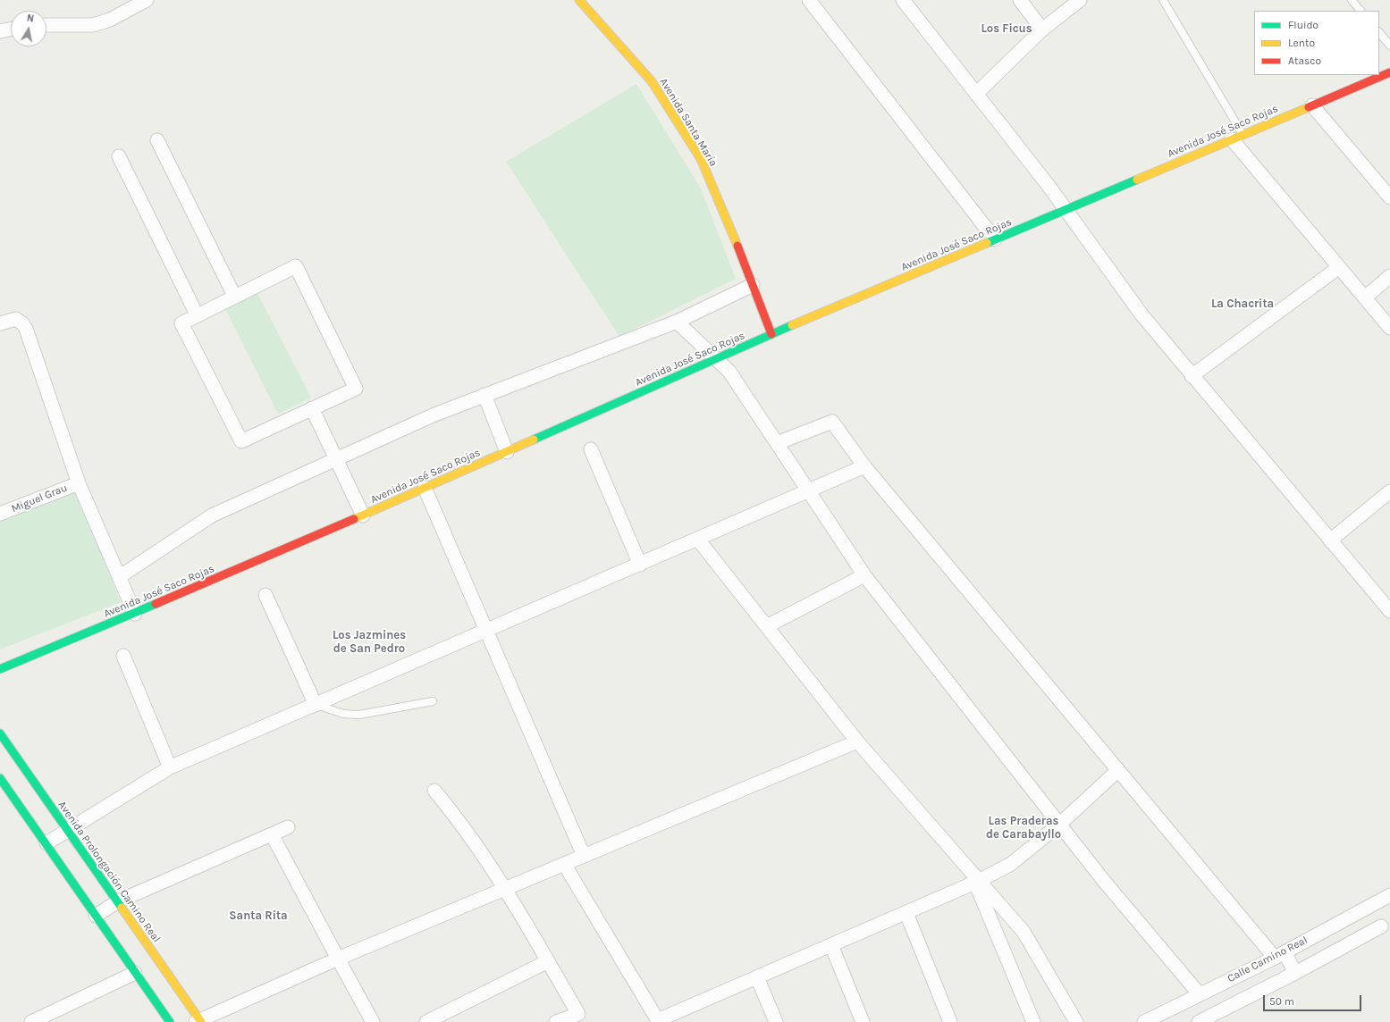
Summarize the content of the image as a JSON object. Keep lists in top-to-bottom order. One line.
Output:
{"streets":{"main road":["Avenida Santa María","Avenida José Saco Rojas","Avenida Prolongación Camino Real"],"street":["Miguel Grau","Calle Camino Real"]},"crossings":[["Avenida Santa María","Avenida José Saco Rojas"]],"districts":["Los Ficus","La Chacrita","Los Jazmines de San Pedro","Las Praderas de Carabayllo","Santa Rita"],"legend":["Fluido","Lento","Atasco"],"scale_bar":"50 m","north":"top"}
